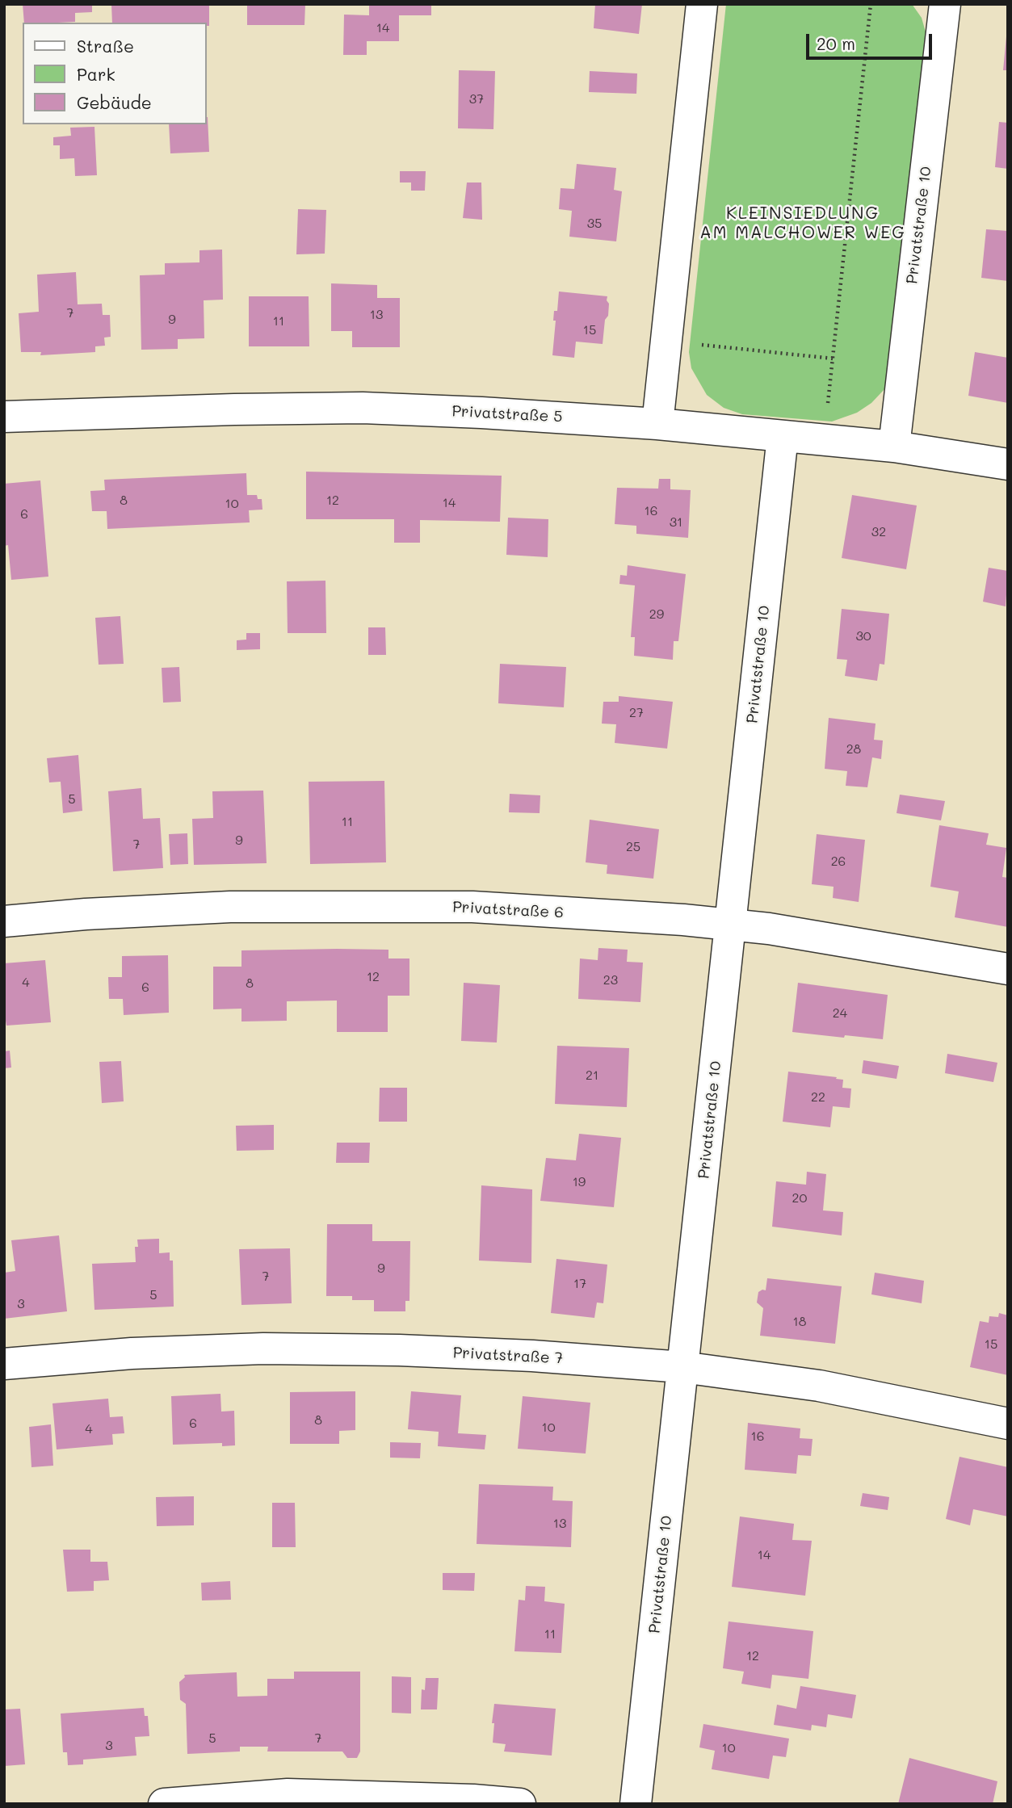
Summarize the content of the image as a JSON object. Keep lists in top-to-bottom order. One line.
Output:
{"streets":{"street":["Privatstraße 10","Privatstraße 5","Privatstraße 6","Privatstraße 7"]},"crossings":[["Privatstraße 10","Privatstraße 5"],["Privatstraße 10","Privatstraße 6"],["Privatstraße 10","Privatstraße 7"]],"districts":["KLEINSIEDLUNG AM MALCHOWER WEG"],"house_numbers":["14","37","35","7","13","9","11","15","8","12","14","10","16","6","31","32","29","30","27","28","5","11","9","7","25","26","12","23","4","8","6","24","21","22","19","20","9","7","17","5","3","18","15","8","6","10","4","16","13","14","11","12","5","7","3","10"],"legend":["Straße","Park","Gebäude"],"scale_bar":"20 m"}
